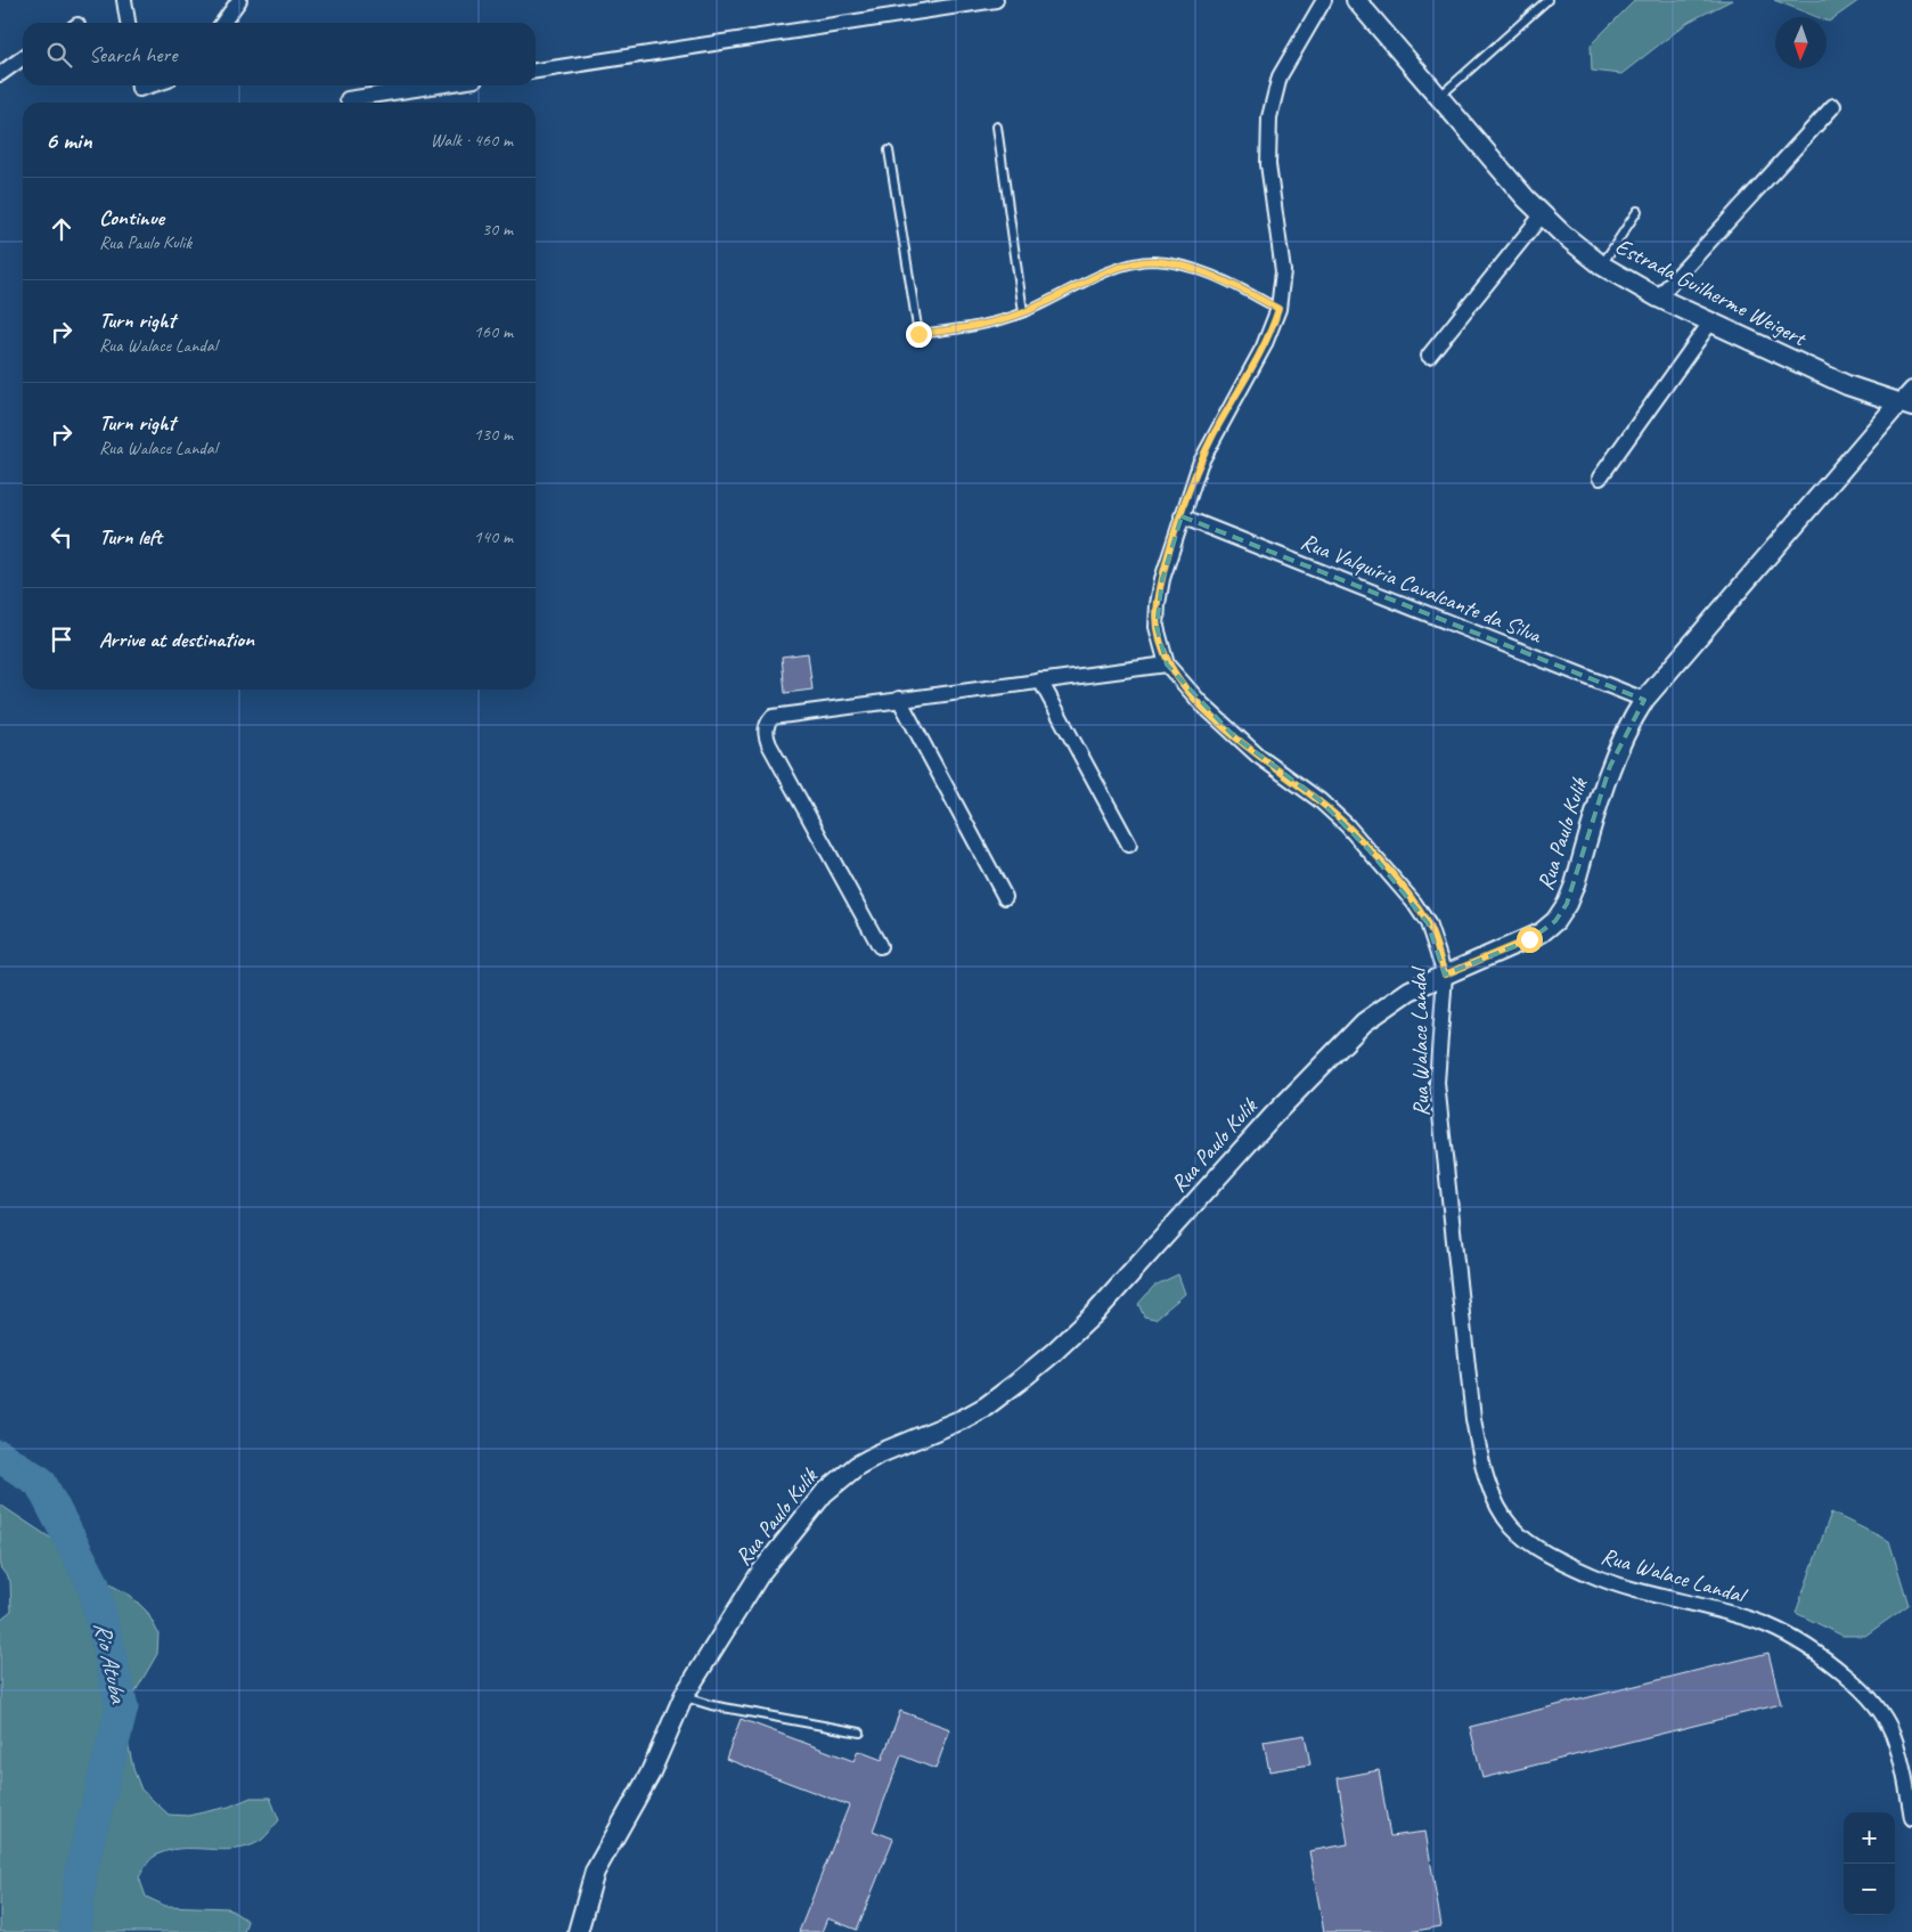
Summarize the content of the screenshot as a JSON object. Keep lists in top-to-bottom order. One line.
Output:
{"streets":{"street":["Estrada Guilherme Weigert","Rua Valquíria Cavalcante da Silva","Rua Paulo Kulik","Rua Walace Landal"]},"crossings":[["Estrada Guilherme Weigert","Rua Paulo Kulik"],["Rua Valquíria Cavalcante da Silva","Rua Paulo Kulik"],["Rua Valquíria Cavalcante da Silva","Rua Walace Landal"],["Rua Paulo Kulik","Rua Walace Landal"]],"water":["Rio Atuba"],"north":"bottom","page":{"search":"Search here","heading":["6 min","Walk · 460 m"],"list":[["Continue","Rua Paulo Kulik","30 m"],["Turn right","Rua Walace Landal","160 m"],["Turn right","Rua Walace Landal","130 m"],["Turn left","140 m"],"Arrive at destination"],"map_buttons":["+","−"]}}
